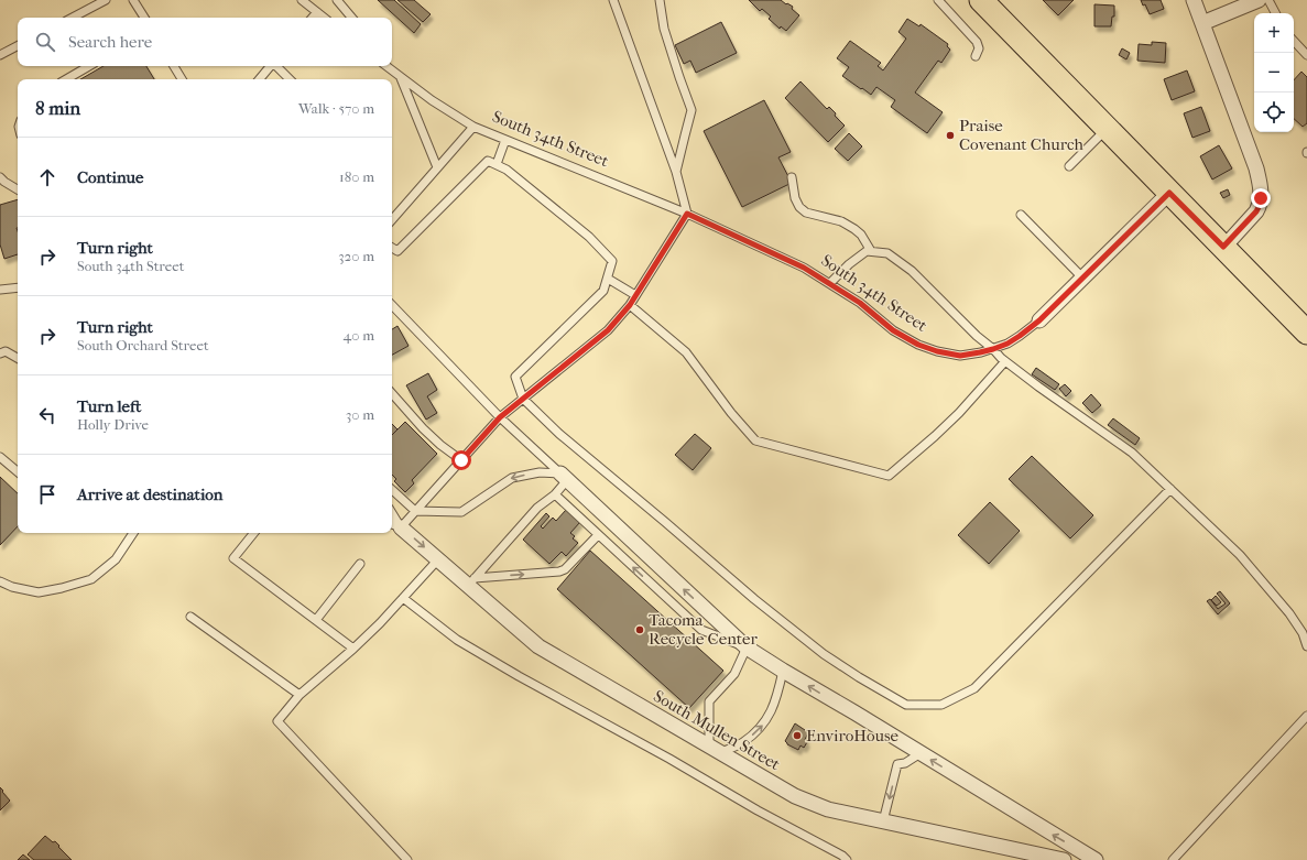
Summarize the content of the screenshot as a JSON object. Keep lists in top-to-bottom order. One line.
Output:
{"streets":{"street":["South 34th Street","South Mullen Street"]},"places":["Praise Covenant Church","Tacoma Recycle Center","EnviroHouse"],"page":{"map_buttons":["+","−"],"search":"Search here","heading":["8 min","Walk · 570 m"],"list":[["Continue","180 m"],["Turn right","South 34th Street","320 m"],["Turn right","South Orchard Street","40 m"],["Turn left","Holly Drive","30 m"],"Arrive at destination"]}}
